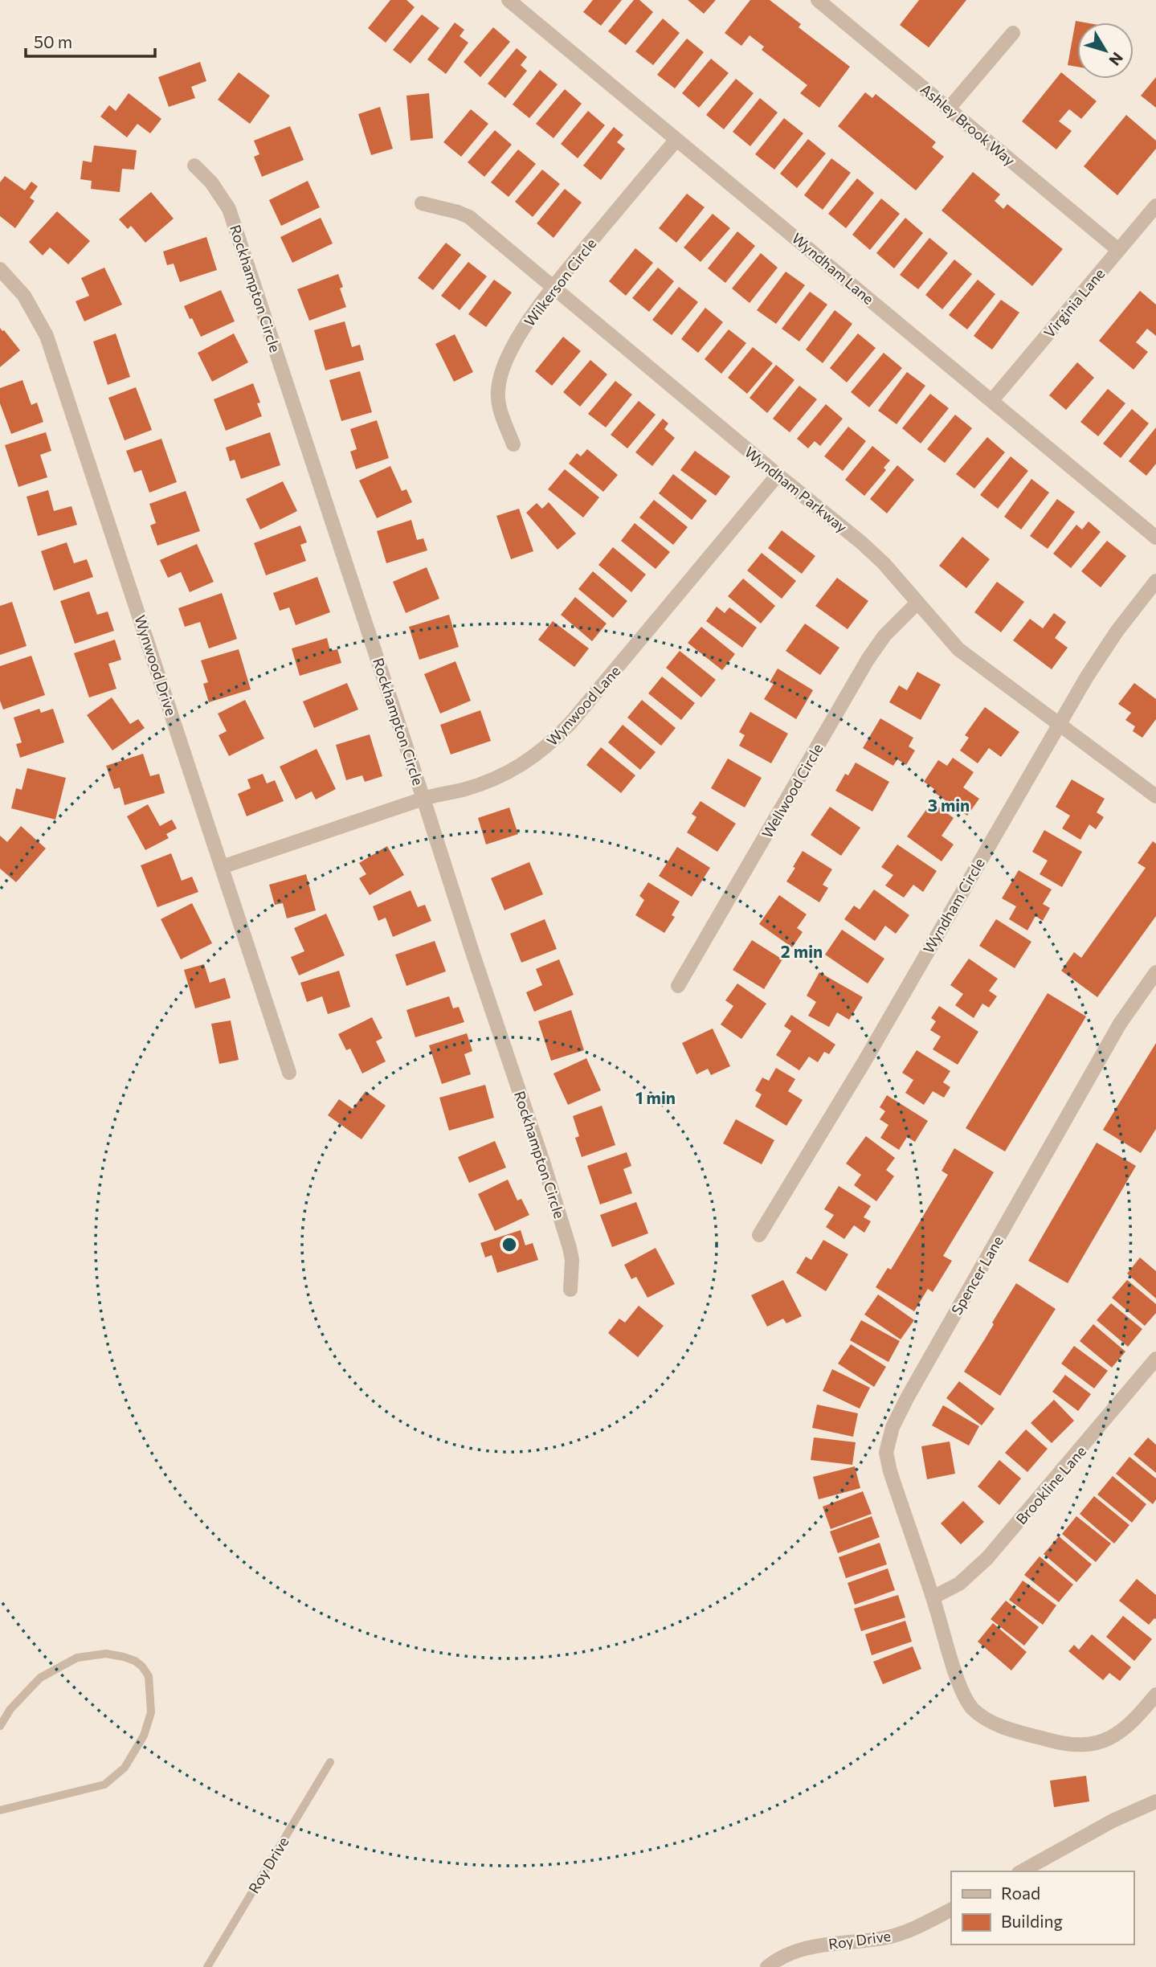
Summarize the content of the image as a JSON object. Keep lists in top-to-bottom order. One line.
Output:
{"streets":{"street":["Ashley Brook Way","Wyndham Lane","Wilkerson Circle","Rockhampton Circle","Virginia Lane","Wyndham Parkway","Wynwood Drive","Wynwood Lane","Wellwood Circle","Wyndham Circle","Spencer Lane","Brookline Lane","Roy Drive"]},"crossings":[["Ashley Brook Way","Virginia Lane"],["Wyndham Lane","Wilkerson Circle"],["Wyndham Lane","Virginia Lane"],["Wilkerson Circle","Wyndham Parkway"],["Rockhampton Circle","Wynwood Lane"],["Wyndham Parkway","Wynwood Lane"],["Wyndham Parkway","Wellwood Circle"],["Wyndham Parkway","Wyndham Circle"],["Wynwood Drive","Wynwood Lane"],["Spencer Lane","Brookline Lane"]],"legend":["Road","Building"],"scale_bar":"50 m","north":"bottom right","rings":["3 min","2 min","1 min"]}
